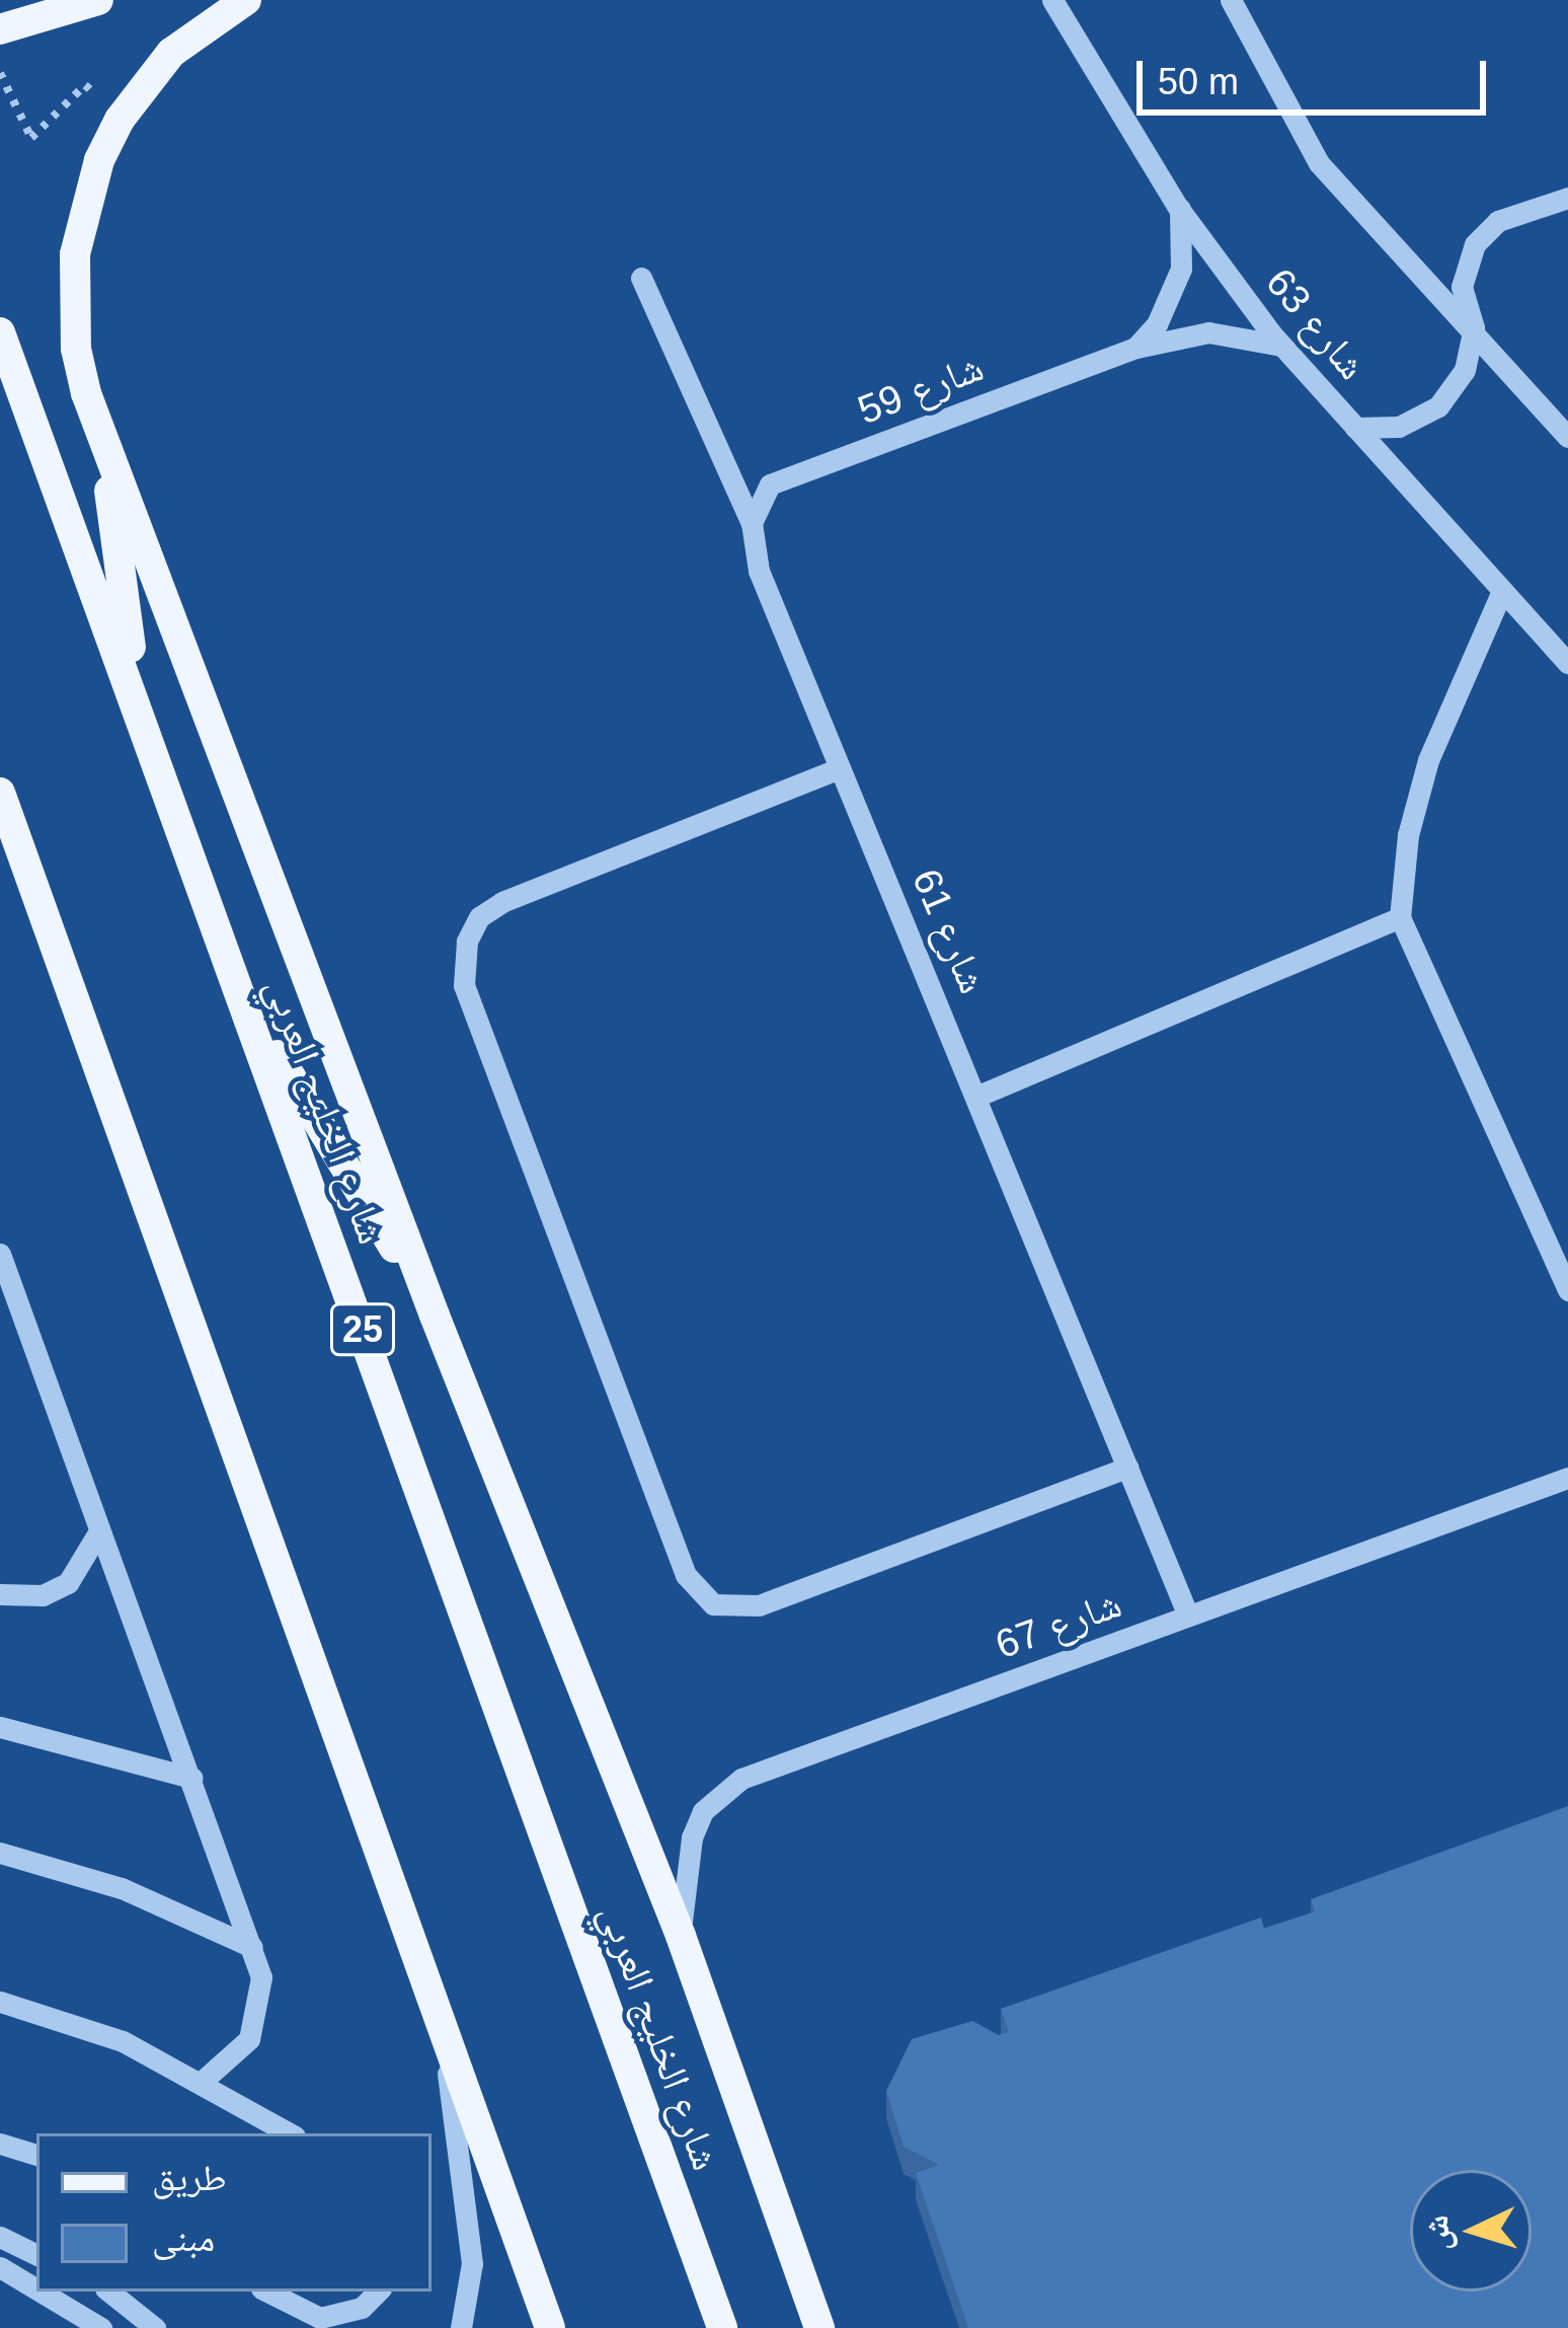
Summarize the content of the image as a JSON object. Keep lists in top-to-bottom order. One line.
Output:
{"streets":{"main road":["شارع الخليج العربي","25"],"street":["شارع 63","شارع 59","شارع 61","شارع 67"]},"crossings":[["شارع 63","شارع 59"],["شارع 59","شارع 61"],["شارع 61","شارع 67"]],"legend":["طريق","مبنى"],"scale_bar":"50 m","north":"left"}
